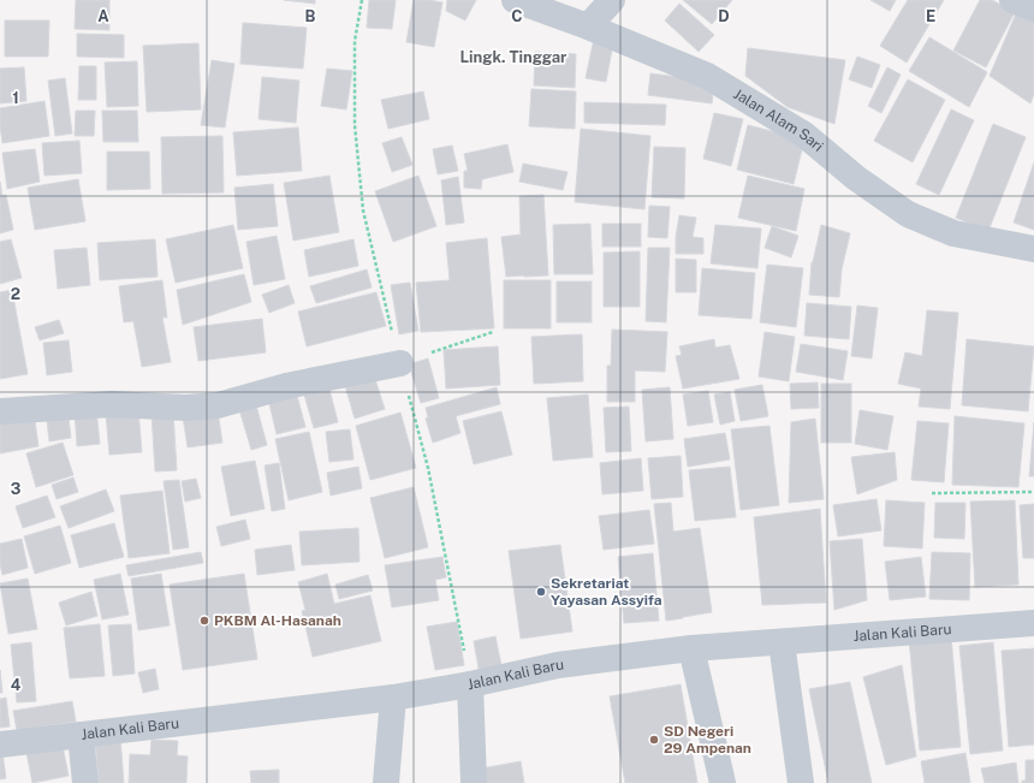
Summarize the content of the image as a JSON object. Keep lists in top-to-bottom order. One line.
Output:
{"streets":{"street":["Jalan Alam Sari","Jalan Kali Baru"]},"districts":["Lingk. Tinggar"],"places":["Sekretariat Yayasan Assyifa","PKBM Al-Hasanah","SD Negeri 29 Ampenan"],"grid":{"columns":["A","B","C","D","E"],"rows":["1","2","3","4"]}}
